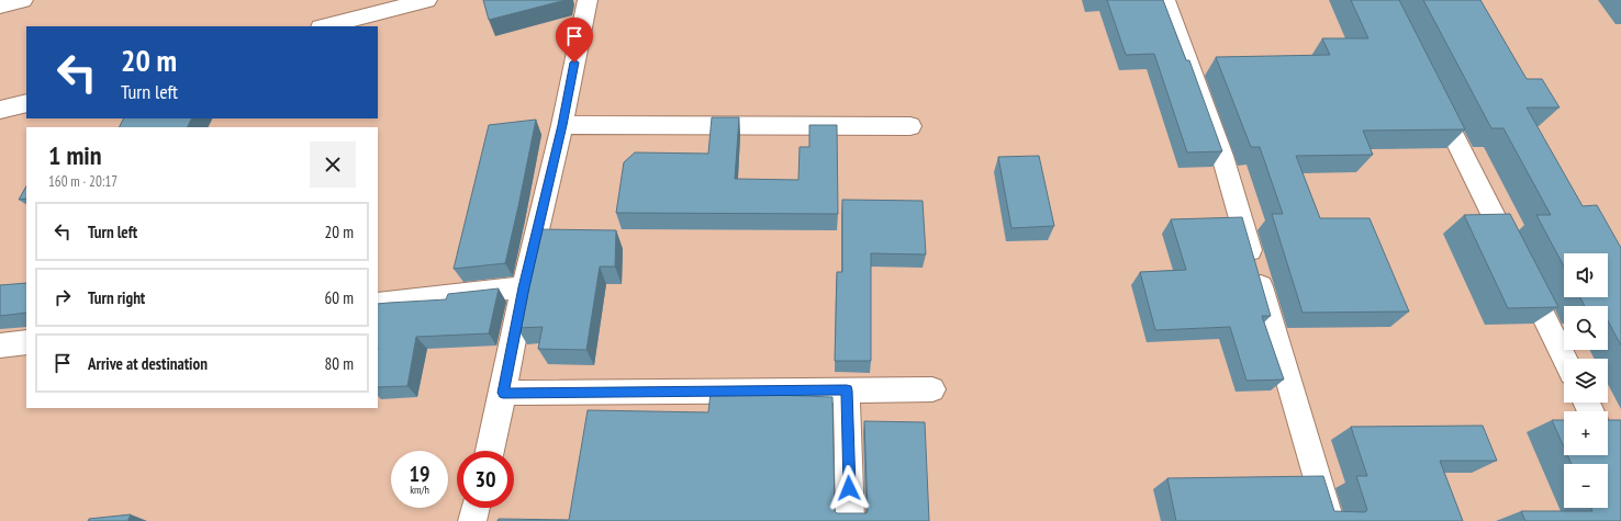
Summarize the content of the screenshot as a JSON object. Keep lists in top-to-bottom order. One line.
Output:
{"page":{"turn":["20 m","Turn left"],"heading":["1 min","160 m · 20:17"],"list":[{"name":"Turn left","value":"20 m"},{"name":"Turn right","value":"60 m"},{"name":"Arrive at destination","value":"80 m"}],"map_buttons":["+","−"],"speed":"19 km/h","limit":"30"}}
